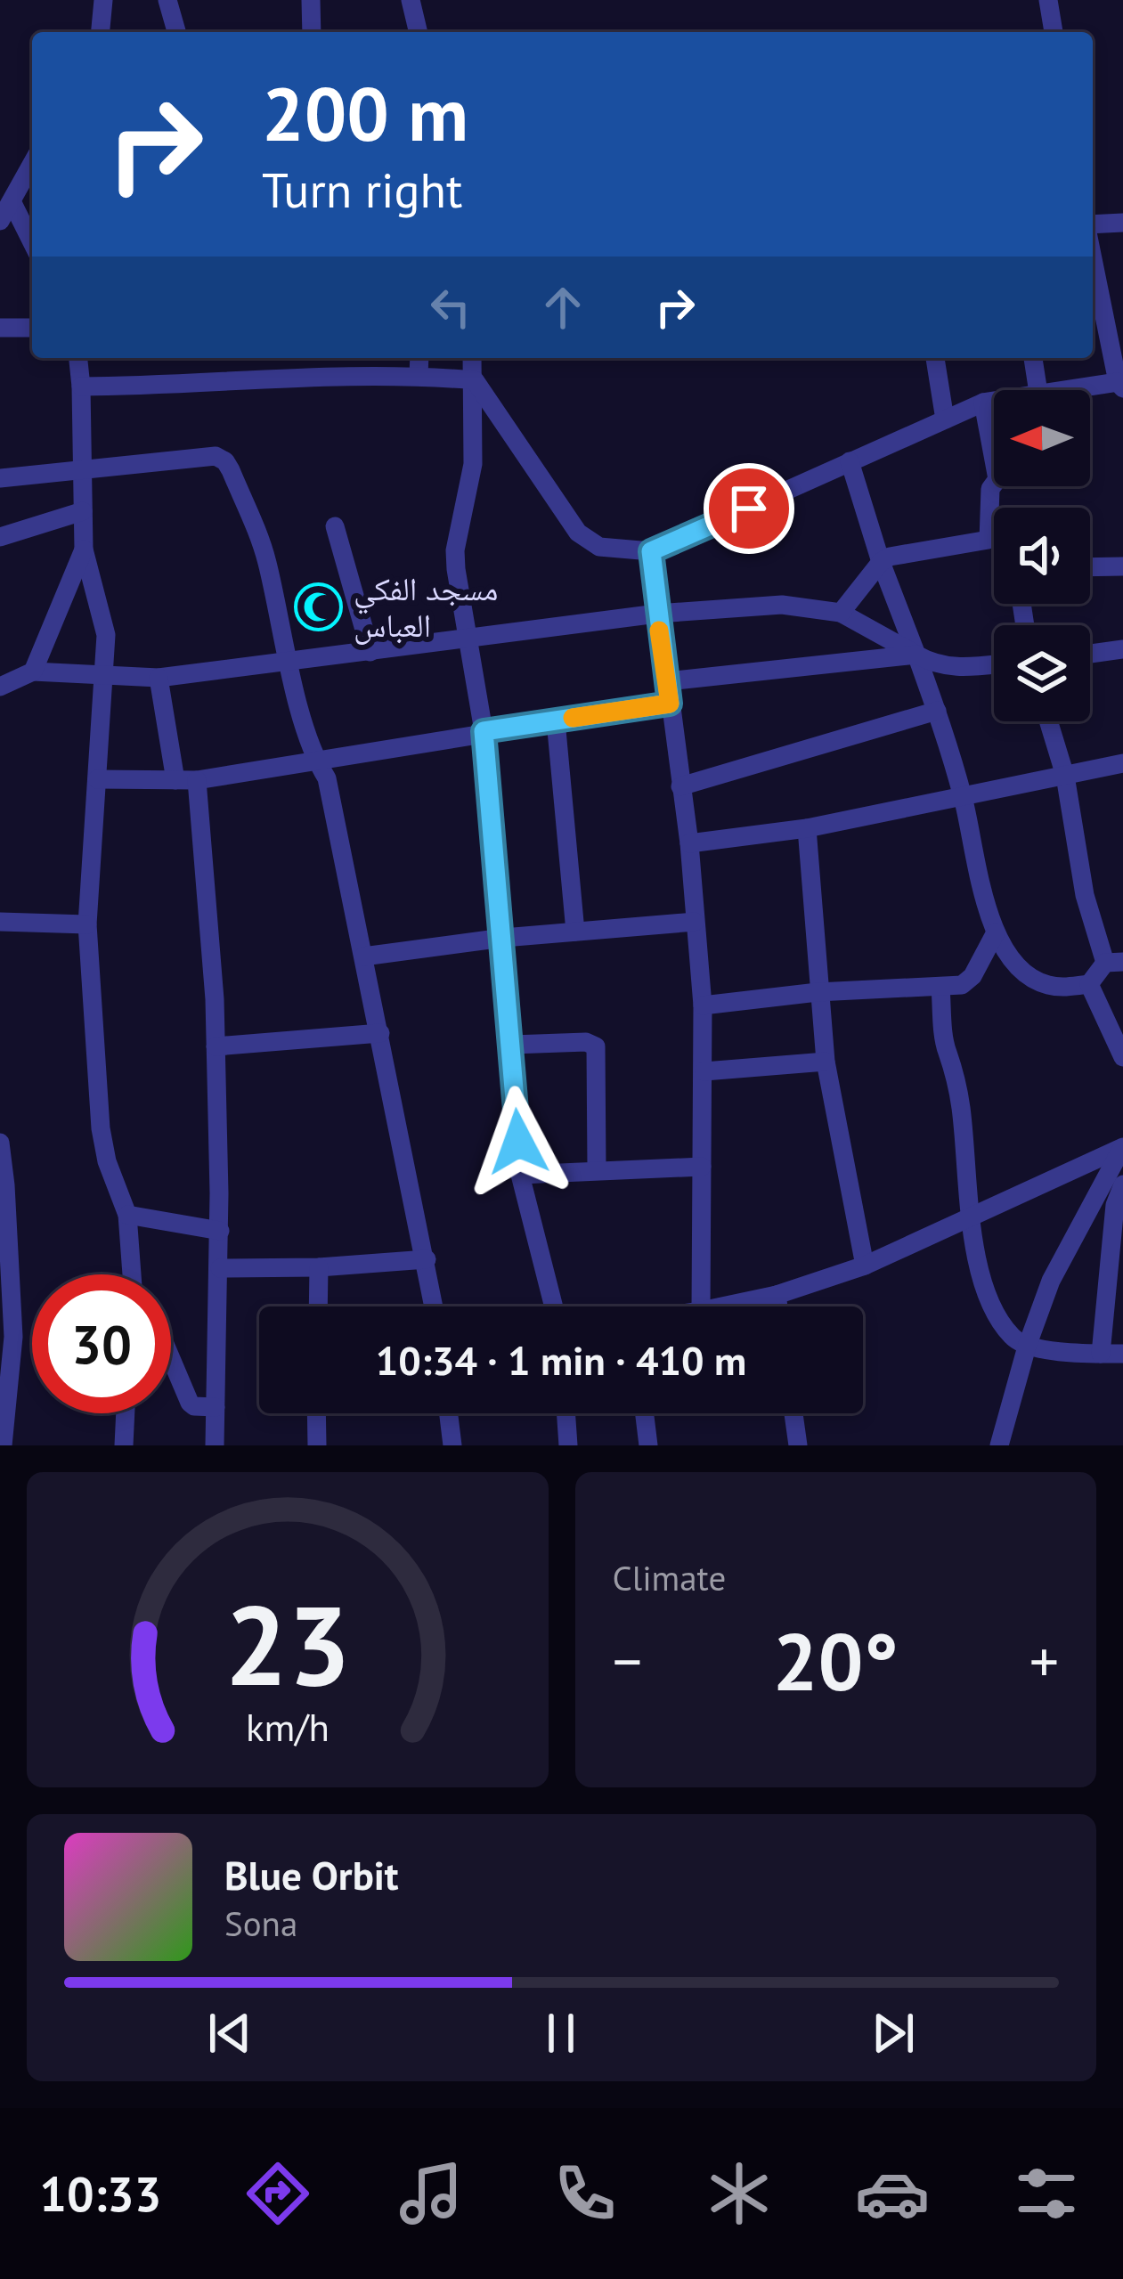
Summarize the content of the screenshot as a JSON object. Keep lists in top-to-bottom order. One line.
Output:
{"places":{"mosque":["مسجد الفكي العباس"]},"north":"left","page":{"turn":["200 m","Turn right"],"limit":"30","trip":"10:34 · 1 min · 410 m","tile":"Climate","heat":["−","20°","+"],"song":["Blue Orbit","Sona"],"tabs":"10:33","gauge":["23","km/h"]}}
